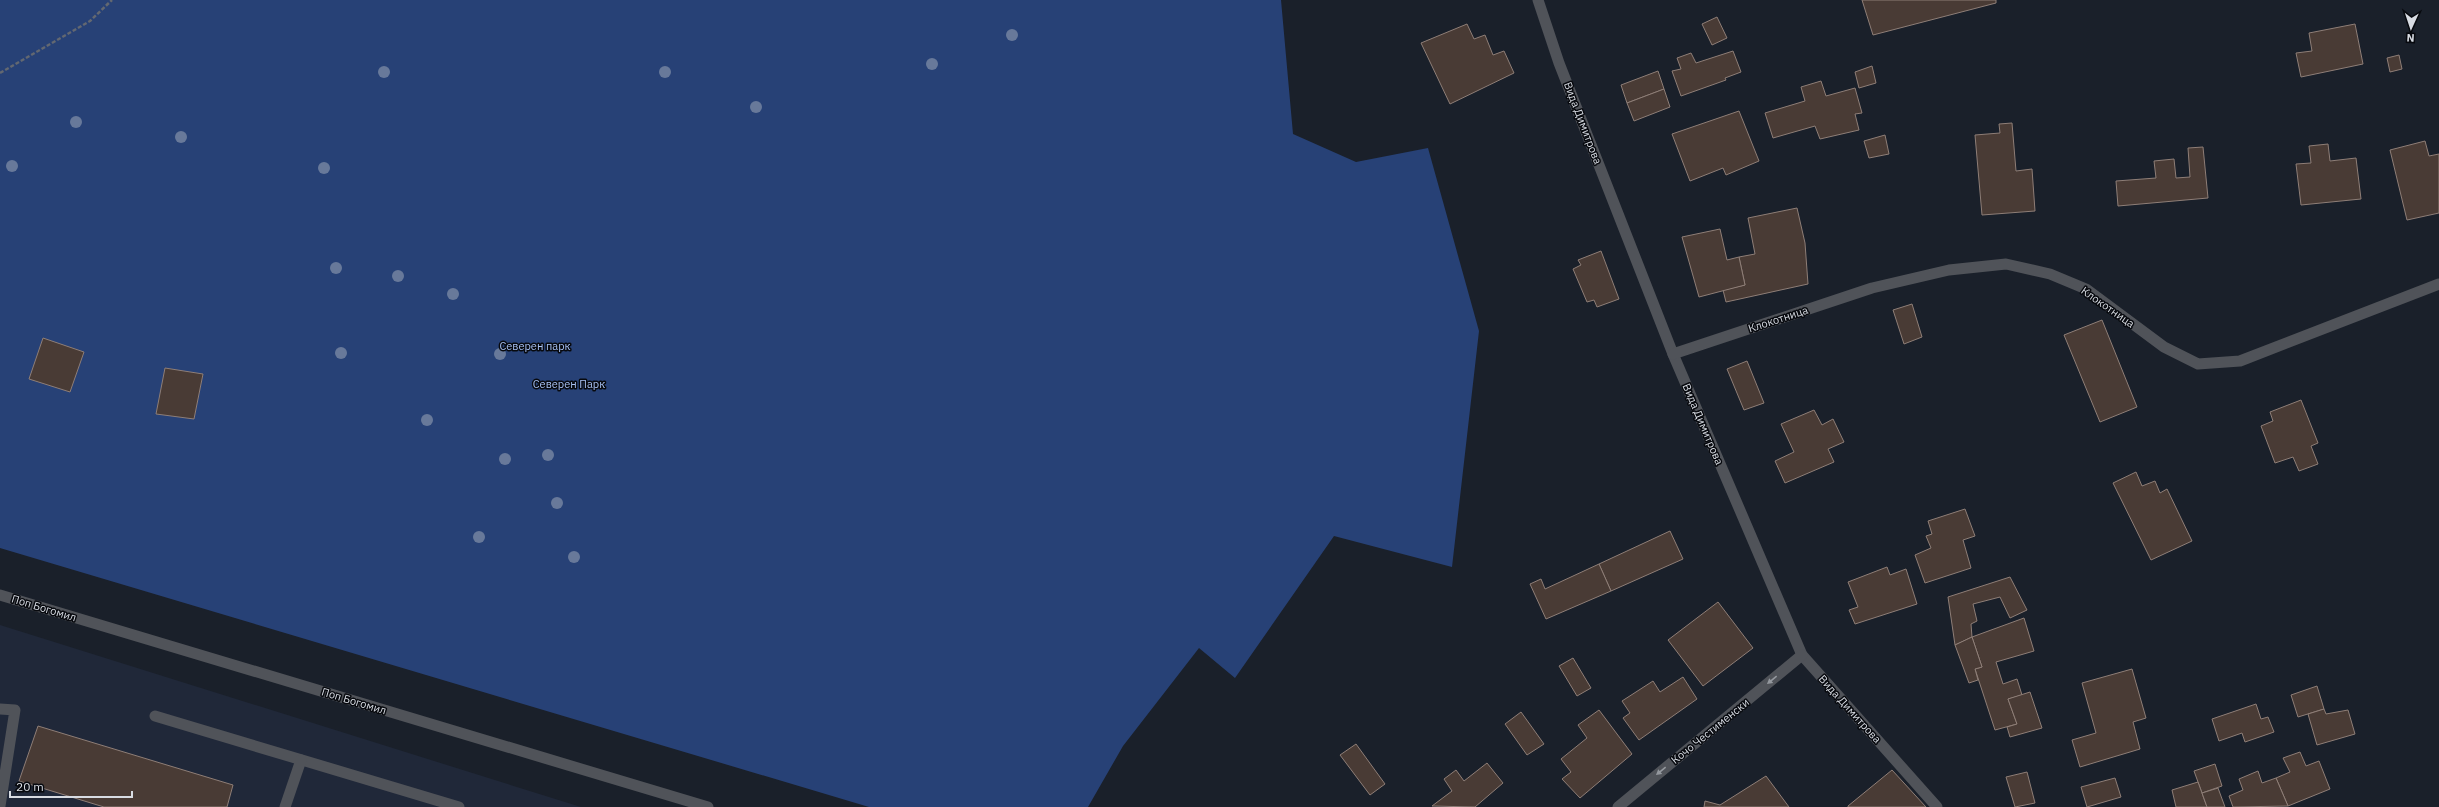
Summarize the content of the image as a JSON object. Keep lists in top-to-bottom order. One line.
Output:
{"streets":{"street":["Вида Димитрова","Клокотница","Поп Богомил","Кочо Честименски"]},"crossings":[["Вида Димитрова","Клокотница"],["Вида Димитрова","Кочо Честименски"]],"one_way":["Кочо Честименски"],"parks":["Северен парк","Северен Парк"],"scale_bar":"20 m","north":"bottom"}
